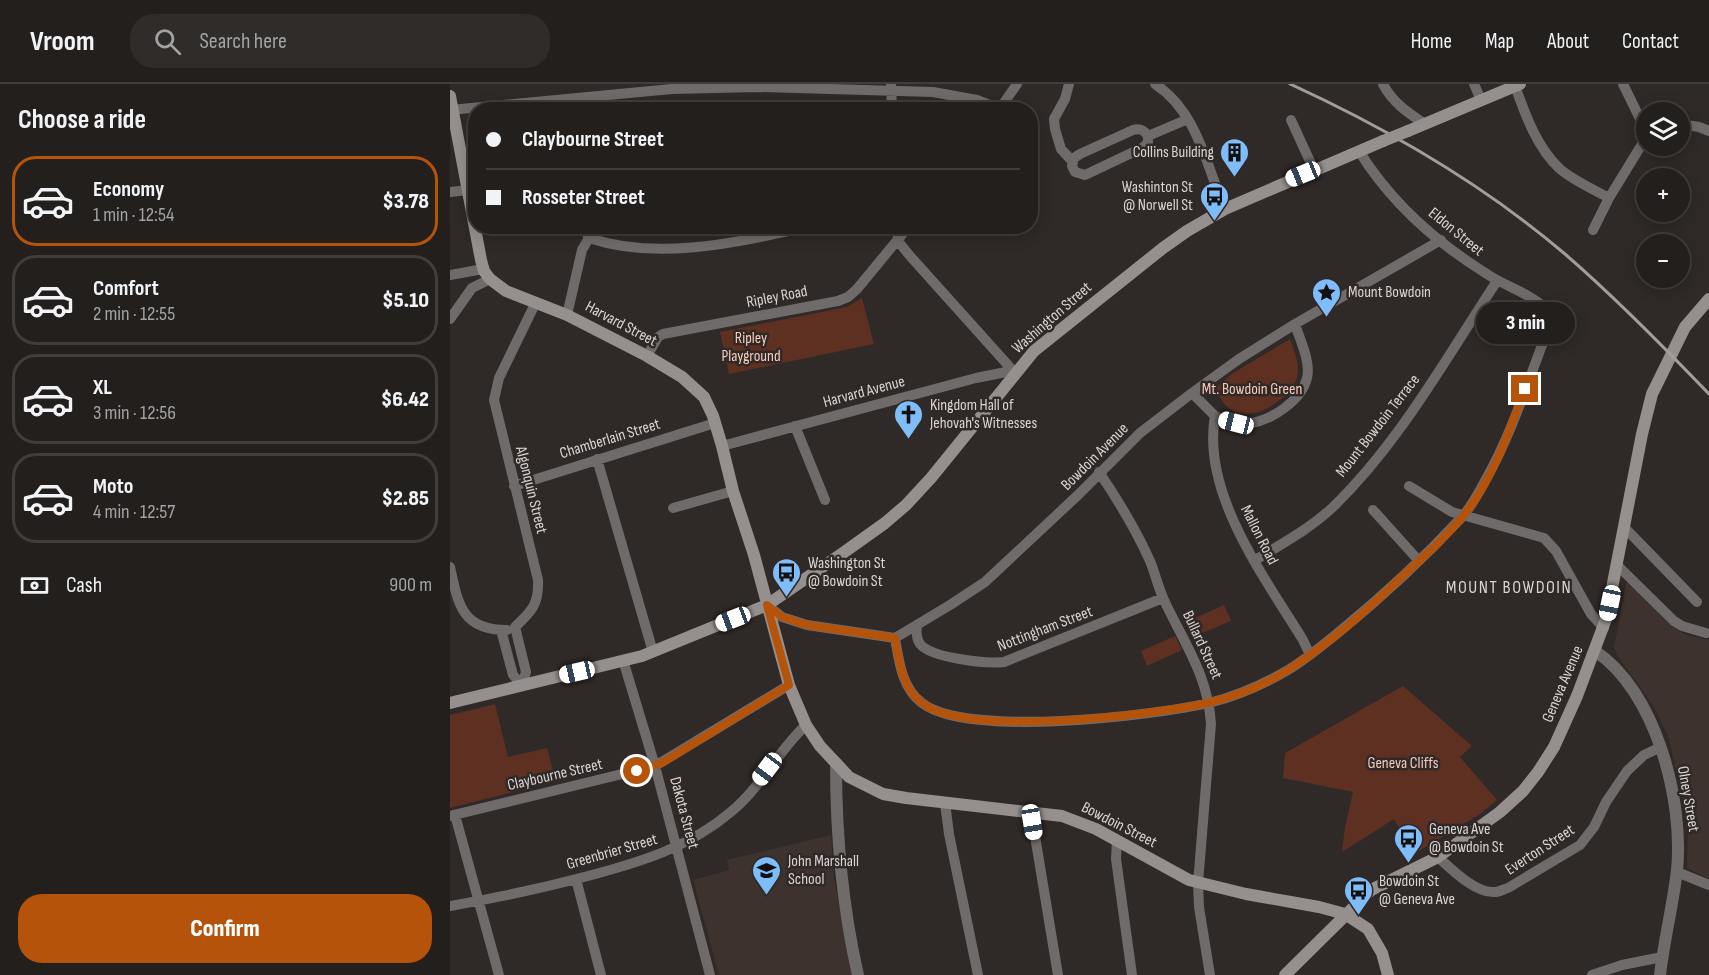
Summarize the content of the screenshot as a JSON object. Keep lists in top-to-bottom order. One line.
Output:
{"streets":{"main road":["Washington Street","Harvard Street","Geneva Avenue","Bowdoin Street"],"street":["Eldon Street","Ripley Road","Harvard Avenue","Mount Bowdoin Terrace","Chamberlain Street","Bowdoin Avenue","Algonquin Street","Mallon Road","Nottingham Street","Bullard Street","Claybourne Street","Olney Street","Dakota Street","Everton Street","Greenbrier Street"]},"crossings":[["Eldon Street","Washington Street"],["Eldon Street","Mount Bowdoin Terrace"],["Eldon Street","Bowdoin Avenue"],["Ripley Road","Harvard Street"],["Washington Street","Harvard Street"],["Washington Street","Harvard Avenue"],["Washington Street","Dakota Street"],["Washington Street","Bowdoin Street"],["Harvard Street","Harvard Avenue"],["Harvard Street","Chamberlain Street"],["Harvard Street","Algonquin Street"],["Harvard Street","Bowdoin Street"],["Mount Bowdoin Terrace","Mallon Road"],["Chamberlain Street","Algonquin Street"],["Bowdoin Avenue","Nottingham Street"],["Bowdoin Avenue","Bullard Street"],["Nottingham Street","Bullard Street"],["Bullard Street","Bowdoin Street"],["Geneva Avenue","Olney Street"],["Geneva Avenue","Bowdoin Street"],["Geneva Avenue","Everton Street"],["Claybourne Street","Dakota Street"],["Claybourne Street","Bowdoin Street"],["Olney Street","Everton Street"],["Dakota Street","Greenbrier Street"],["Bowdoin Street","Greenbrier Street"]],"districts":["MOUNT BOWDOIN"],"parks":["Ripley Playground","Mt. Bowdoin Green","Geneva Cliffs"],"places":{"building":["Collins Building"],"bus stop":["Washinton St @ Norwell St","Washington St @ Bowdoin St","Geneva Ave @ Bowdoin St","Bowdoin St @ Geneva Ave"],"place":["Mount Bowdoin"],"church":["Kingdom Hall of Jehovah's Witnesses"],"school or university":["John Marshall School"]},"page":{"header":"Vroom","search":"Search here","nav":["Home","Map","About","Contact"],"heading":"Choose a ride","map_buttons":["+","−"],"banner":["Claybourne Street","Rosseter Street"],"list":[{"name":"Economy","note":"1 min · 12:54","value":"$3.78"},{"name":"Comfort","note":"2 min · 12:55","value":"$5.10"},{"name":"XL","note":"3 min · 12:56","value":"$6.42"},{"name":"Moto","note":"4 min · 12:57","value":"$2.85"}],"bubble":"3 min","pay":["Cash","900 m"],"buttons":"Confirm"}}
